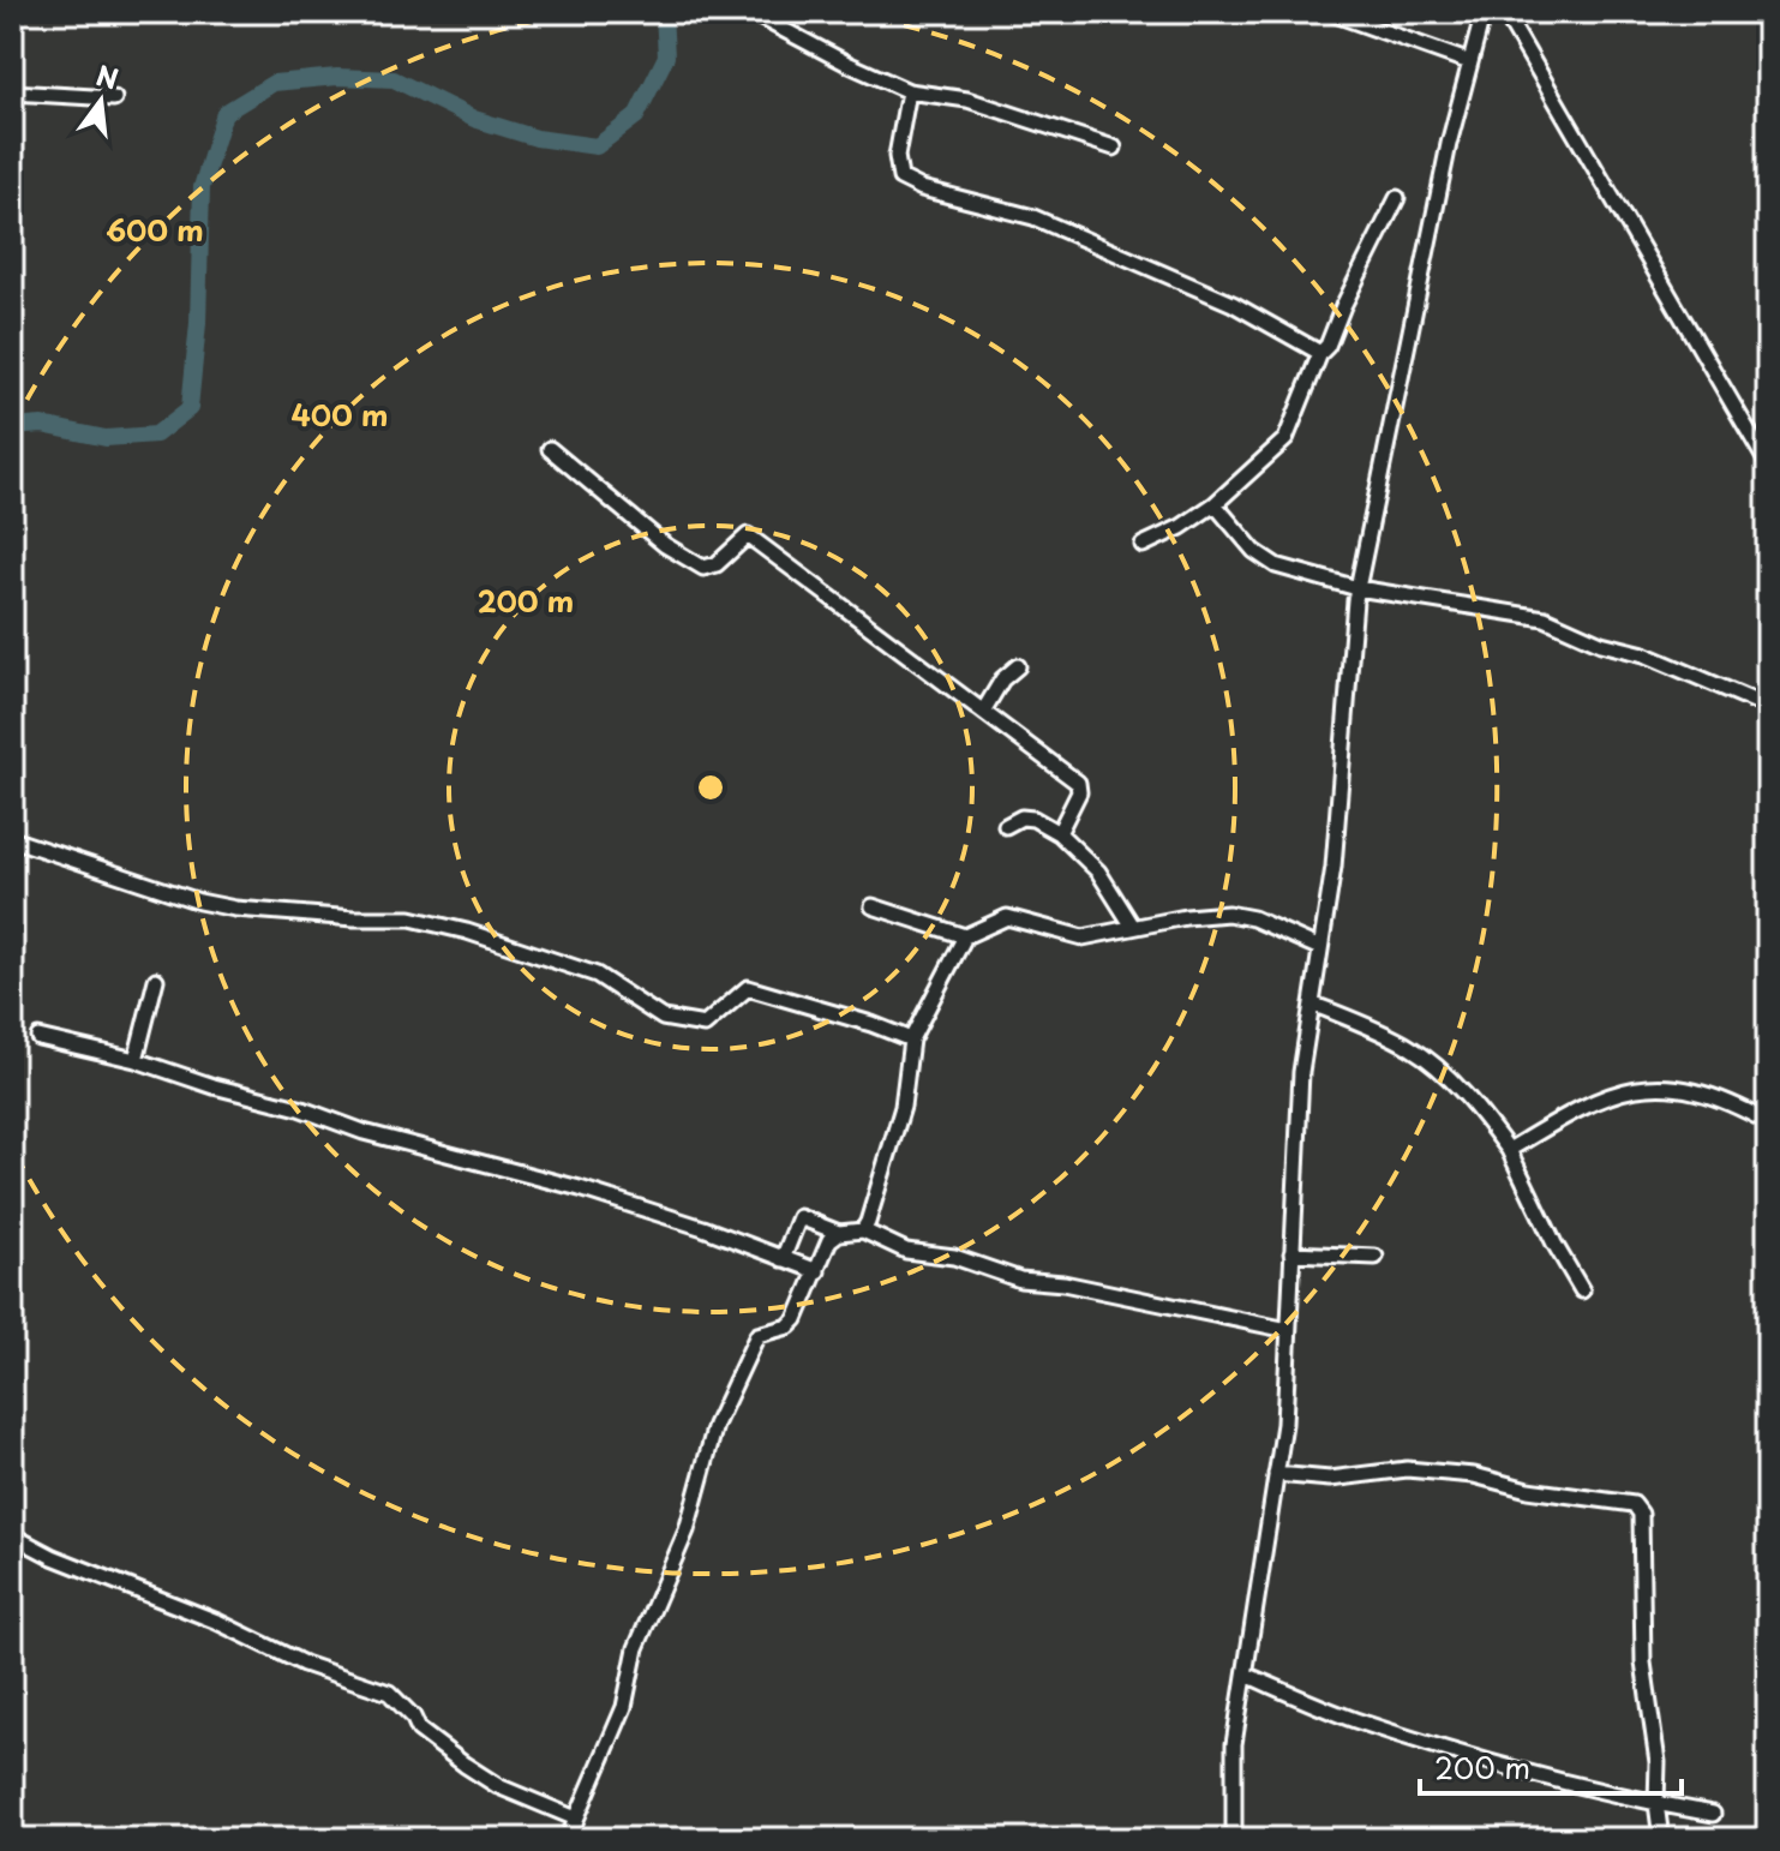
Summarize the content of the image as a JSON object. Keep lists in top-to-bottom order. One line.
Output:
{"scale_bar":"200 m","north":"top","rings":["600 m","400 m","200 m"]}
